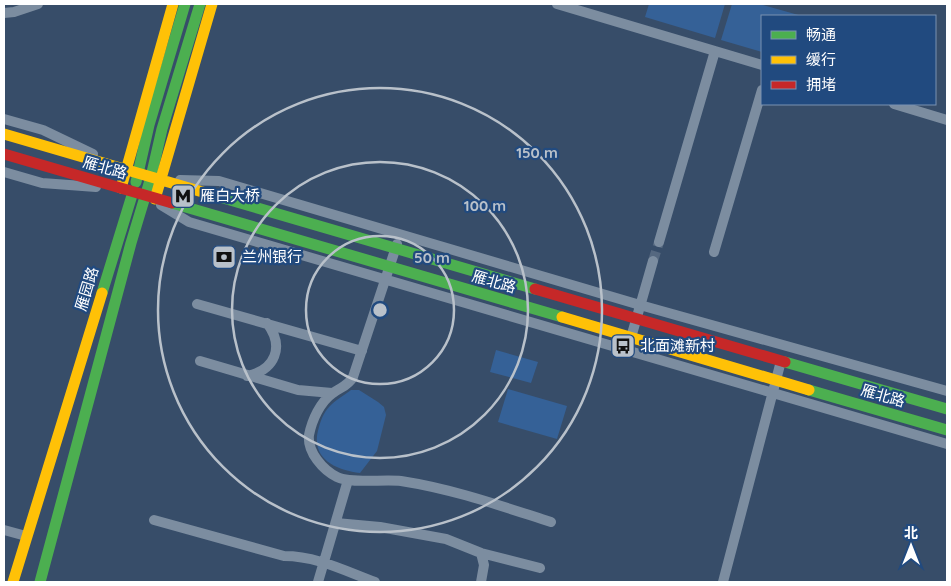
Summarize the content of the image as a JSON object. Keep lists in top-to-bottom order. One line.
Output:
{"streets":{"main road":["雁北路","雁园路"]},"crossings":[["雁北路","雁园路"]],"places":{"metro station":["雁白大桥"],"bank":["兰州银行"],"bus stop":["北面滩新村"]},"legend":["畅通","缓行","拥堵"],"north":"top","rings":["150 m","100 m","50 m"]}
